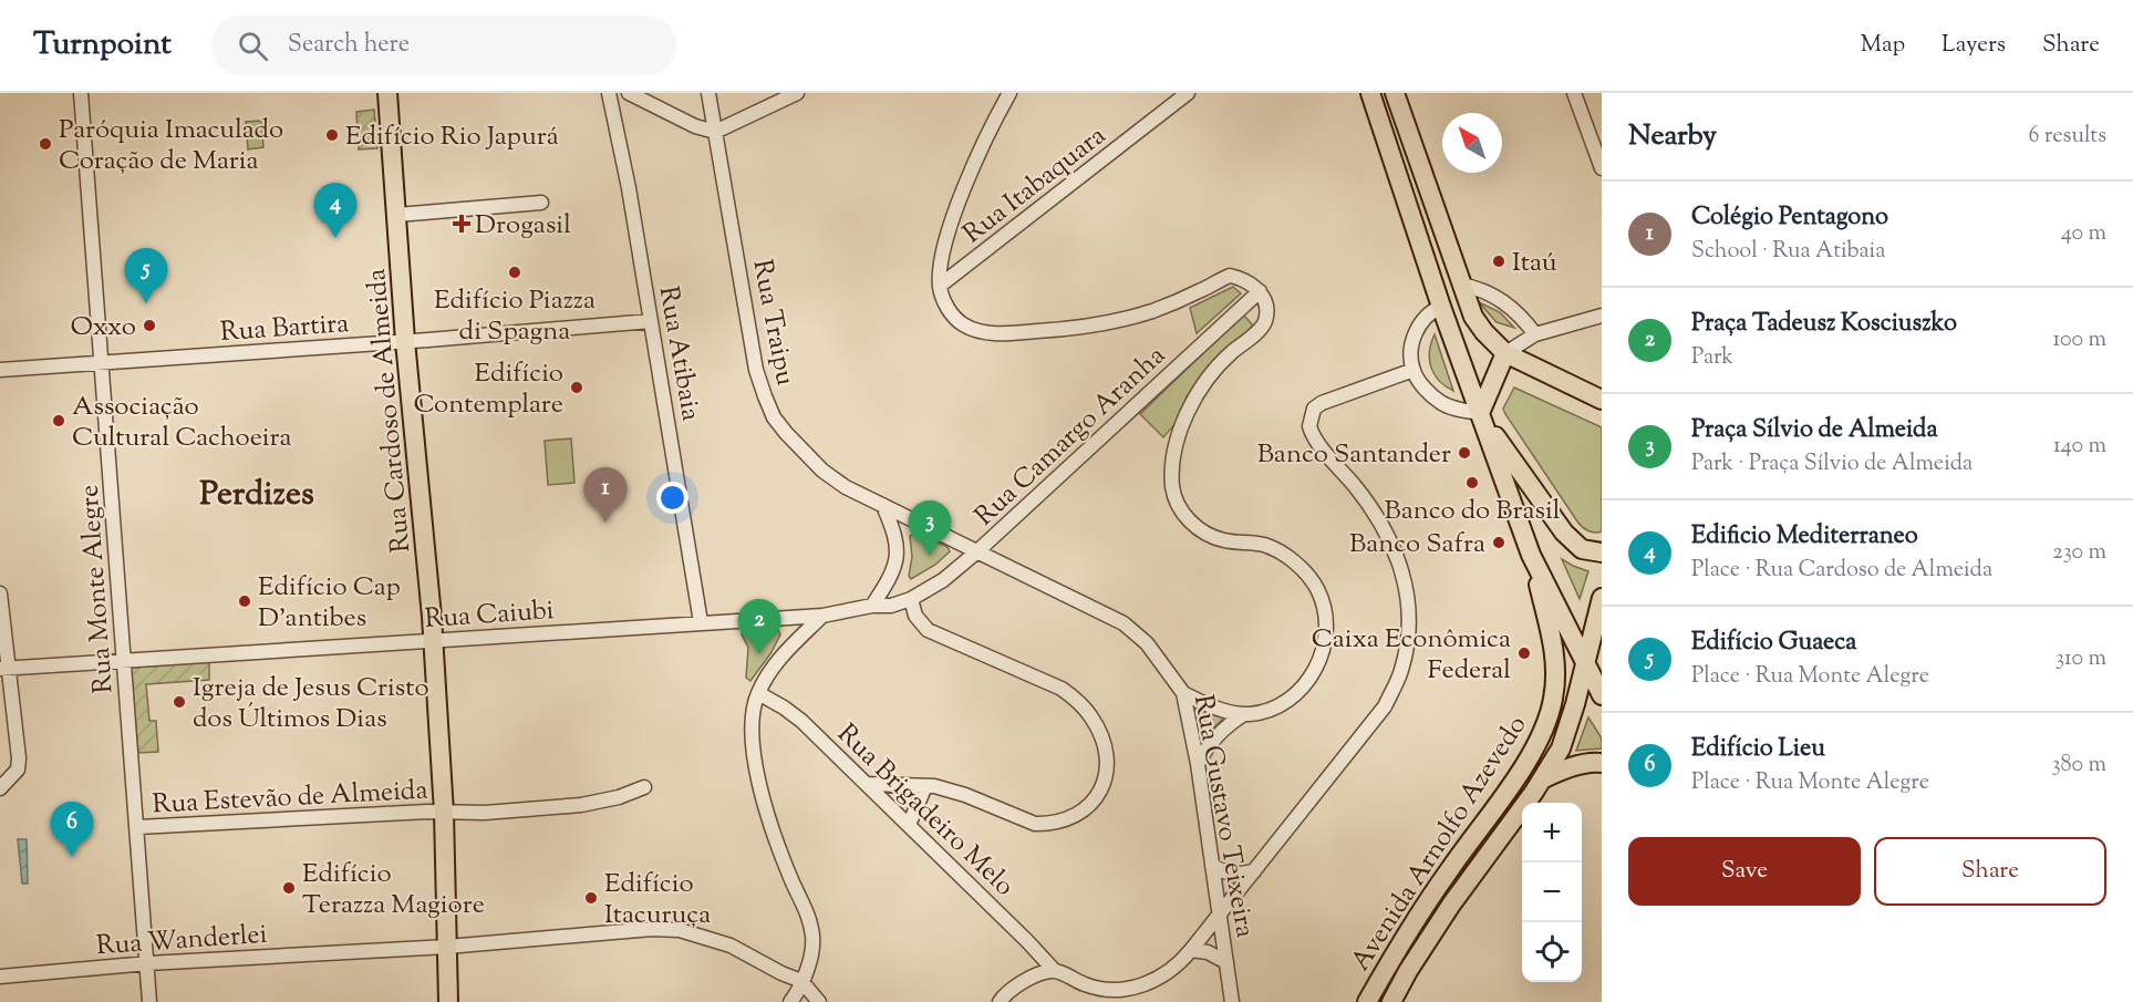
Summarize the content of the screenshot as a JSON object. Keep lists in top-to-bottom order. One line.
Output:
{"streets":{"main road":["Rua Cardoso de Almeida","Avenida Arnolfo Azevedo"],"street":["Rua Itabaquara","Rua Traipu","Rua Bartira","Rua Atibaia","Rua Camargo Aranha","Rua Monte Alegre","Rua Caiubi","Rua Estevão de Almeida","Rua Brigadeiro Melo","Rua Gustavo Teixeira","Rua Wanderlei"]},"crossings":[["Rua Traipu","Rua Camargo Aranha"],["Rua Traipu","Rua Gustavo Teixeira"],["Rua Bartira","Rua Atibaia"],["Rua Bartira","Rua Cardoso de Almeida"],["Rua Bartira","Rua Monte Alegre"],["Rua Atibaia","Rua Caiubi"],["Rua Cardoso de Almeida","Rua Caiubi"],["Rua Cardoso de Almeida","Rua Estevão de Almeida"],["Rua Cardoso de Almeida","Rua Wanderlei"],["Rua Camargo Aranha","Rua Caiubi"],["Rua Camargo Aranha","Rua Gustavo Teixeira"],["Rua Monte Alegre","Rua Caiubi"],["Rua Monte Alegre","Rua Estevão de Almeida"],["Rua Monte Alegre","Rua Wanderlei"]],"districts":["Perdizes"],"places":{"other":["Edifício Rio Japurá","Paróquia Imaculado Coração de Maria","Itaú","Edifício Piazza di Spagna","Oxxo","Edifício Contemplare","Associação Cultural Cachoeira","Banco Santander","Banco do Brasil","Banco Safra","Edifício Cap D'antibes","Caixa Econômica Federal","Igreja de Jesus Cristo dos Últimos Dias","Edifício Terazza Magiore","Edifício Itacuruça"],"health":["Drogasil"]},"north":"top left","page":{"header":"Turnpoint","search":"Search here","nav":["Map","Layers","Share"],"heading":["Nearby","6 results"],"list":[{"mark":"1","name":"Colégio Pentagono","note":"School · Rua Atibaia","value":"40 m"},{"mark":"2","name":"Praça Tadeusz Kosciuszko","note":"Park","value":"100 m"},{"mark":"3","name":"Praça Sílvio de Almeida","note":"Park · Praça Sílvio de Almeida","value":"140 m"},{"mark":"4","name":"Edificio Mediterraneo","note":"Place · Rua Cardoso de Almeida","value":"230 m"},{"mark":"5","name":"Edifício Guaeca","note":"Place · Rua Monte Alegre","value":"310 m"},{"mark":"6","name":"Edifício Lieu","note":"Place · Rua Monte Alegre","value":"380 m"}],"pins":["4","5","1","3","2","6"],"map_buttons":["+","−"],"buttons":["Save","Share"]}}
